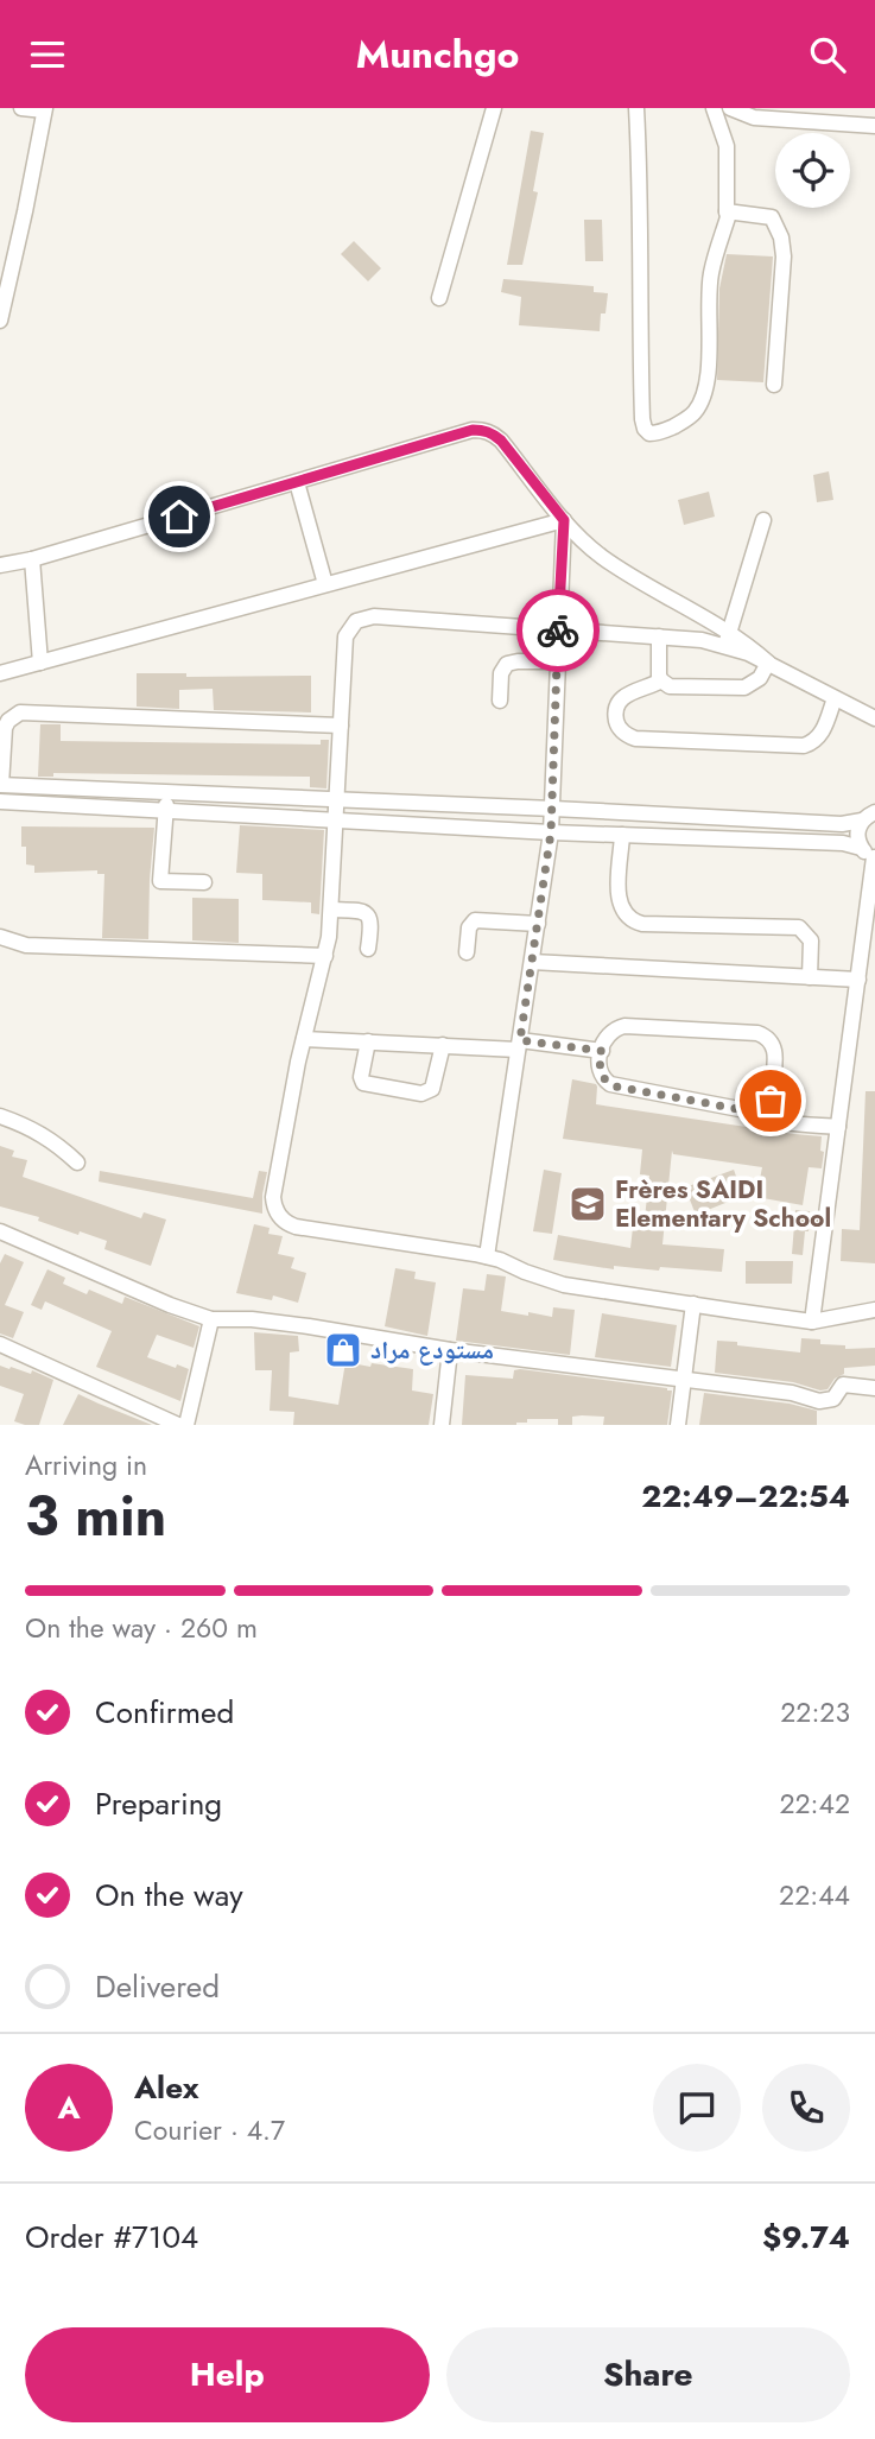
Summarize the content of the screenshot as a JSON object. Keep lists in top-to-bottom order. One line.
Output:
{"places":{"school or university":["Frères SAIDI Elementary School"],"shop":["مستودع مراد"]},"page":{"header":"Munchgo","heading":["3 min","Arriving in","22:49–22:54"],"panel":["Alex","Courier · 4.7","Order #7104","$9.74"],"bar":"On the way · 260 m","list":[["Confirmed","22:23"],["Preparing","22:42"],["On the way","22:44"],"Delivered"],"round":"A","buttons":["Help","Share"]}}
